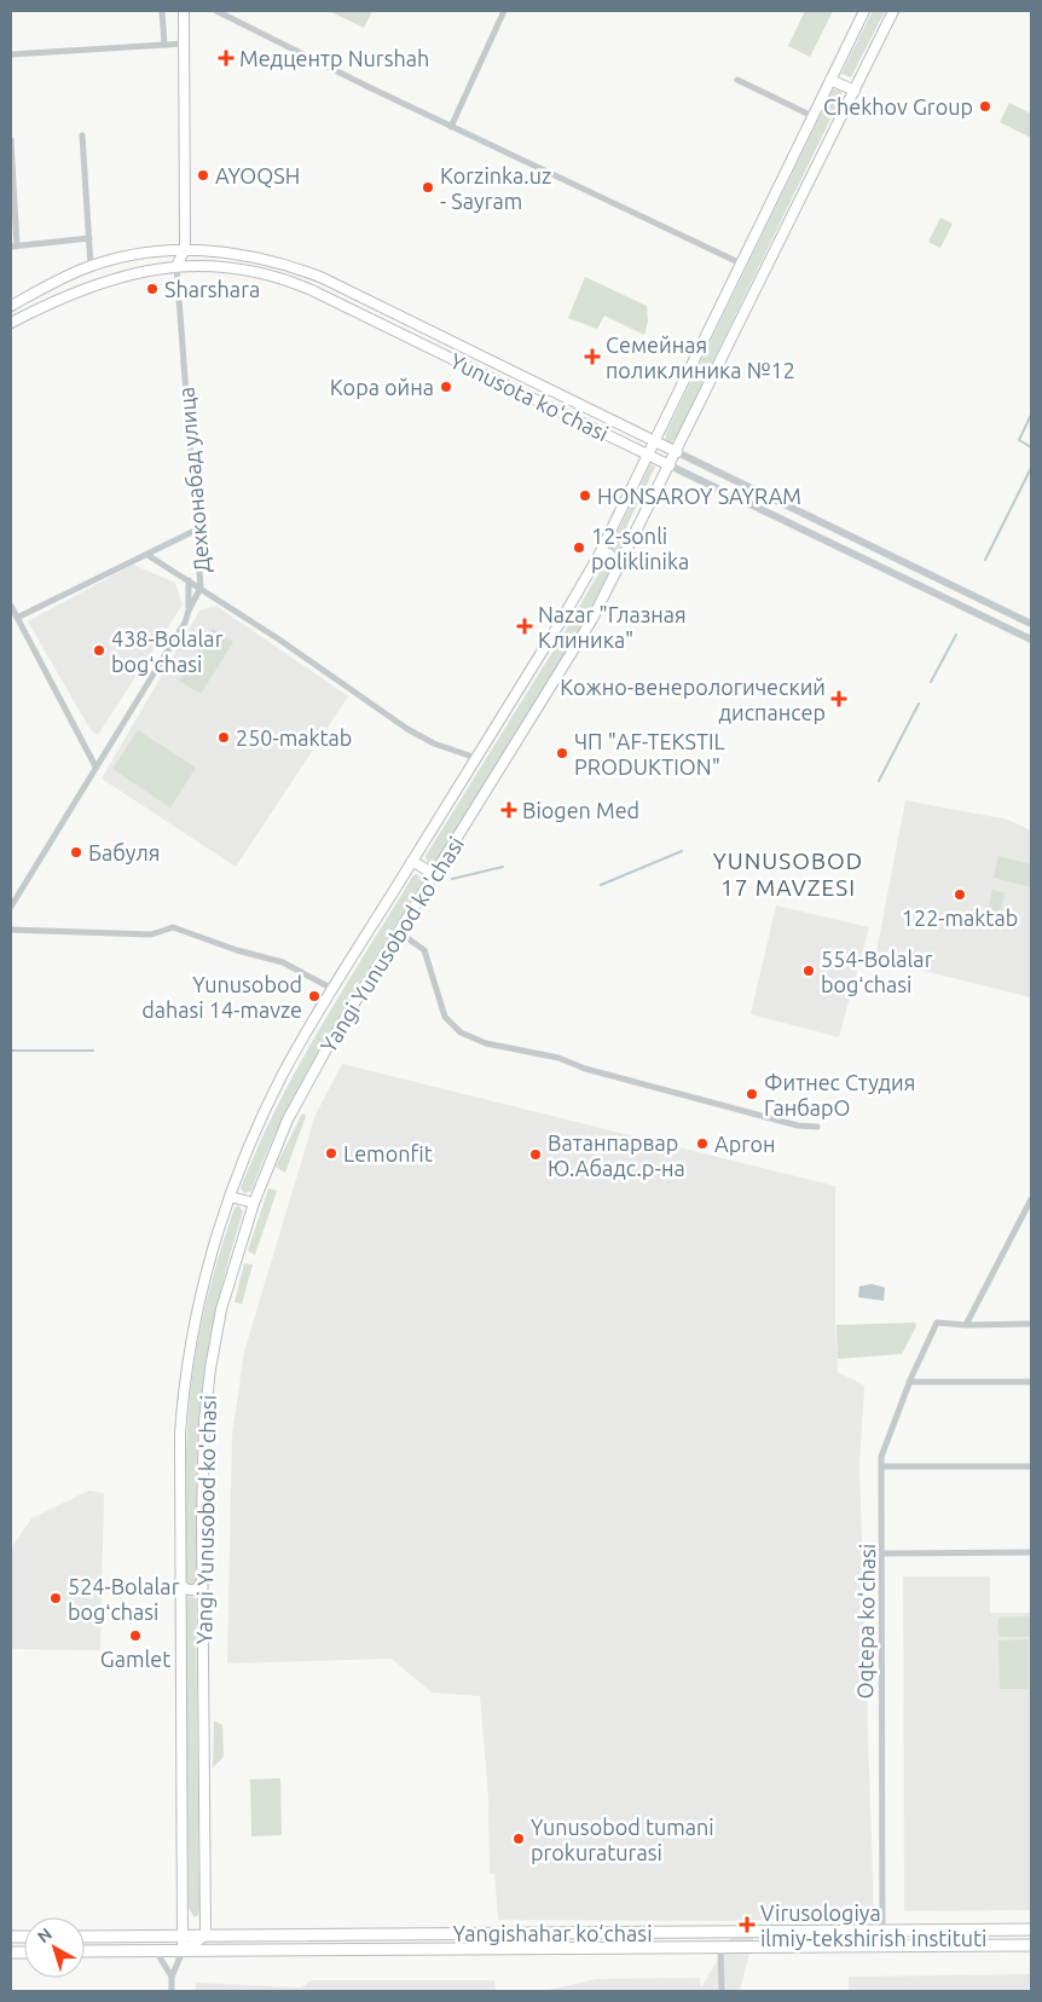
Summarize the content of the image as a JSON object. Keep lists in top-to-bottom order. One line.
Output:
{"streets":{"main road":["Yunusota koʻchasi","Yangi Yunusobod ko'chasi","Yangishahar ko‘chasi"],"street":["Дехконабад улица","Oqtepa ko'chasi"]},"crossings":[["Yunusota koʻchasi","Дехконабад улица"],["Yunusota koʻchasi","Yangi Yunusobod ko'chasi"],["Дехконабад улица","Yangi Yunusobod ko'chasi"],["Yangi Yunusobod ko'chasi","Yangishahar ko‘chasi"],["Oqtepa ko'chasi","Yangishahar ko‘chasi"]],"districts":["YUNUSOBOD 17 MAVZESI"],"places":{"health":["Медцентр Nurshah","Семейная поликлиника №12","Nazar \"Глазная Клиника\"","Кожно-венерологический диспансер","Biogen Med","Virusologiya ilmiy-tekshirish instituti"],"other":["Chekhov Group","AYOQSH","Korzinka.uz - Sayram","Sharshara","Кора ойна","HONSAROY SAYRAM","12-sonli poliklinika","438-Bolalar bogʻchasi","250-maktab","ЧП \"AF-TEKSTIL PRODUKTION\"","Бабуля","122-maktab","554-Bolalar bogʻchasi","Yunusobod dahasi 14-mavze","Фитнес Студия ГанбарО","Аргон","Lemonfit","Ватанпарвар Ю.Абадс.р-на","524-Bolalar bogʻchasi","Gamlet","Yunusobod tumani prokuraturasi"]},"north":"top left"}
